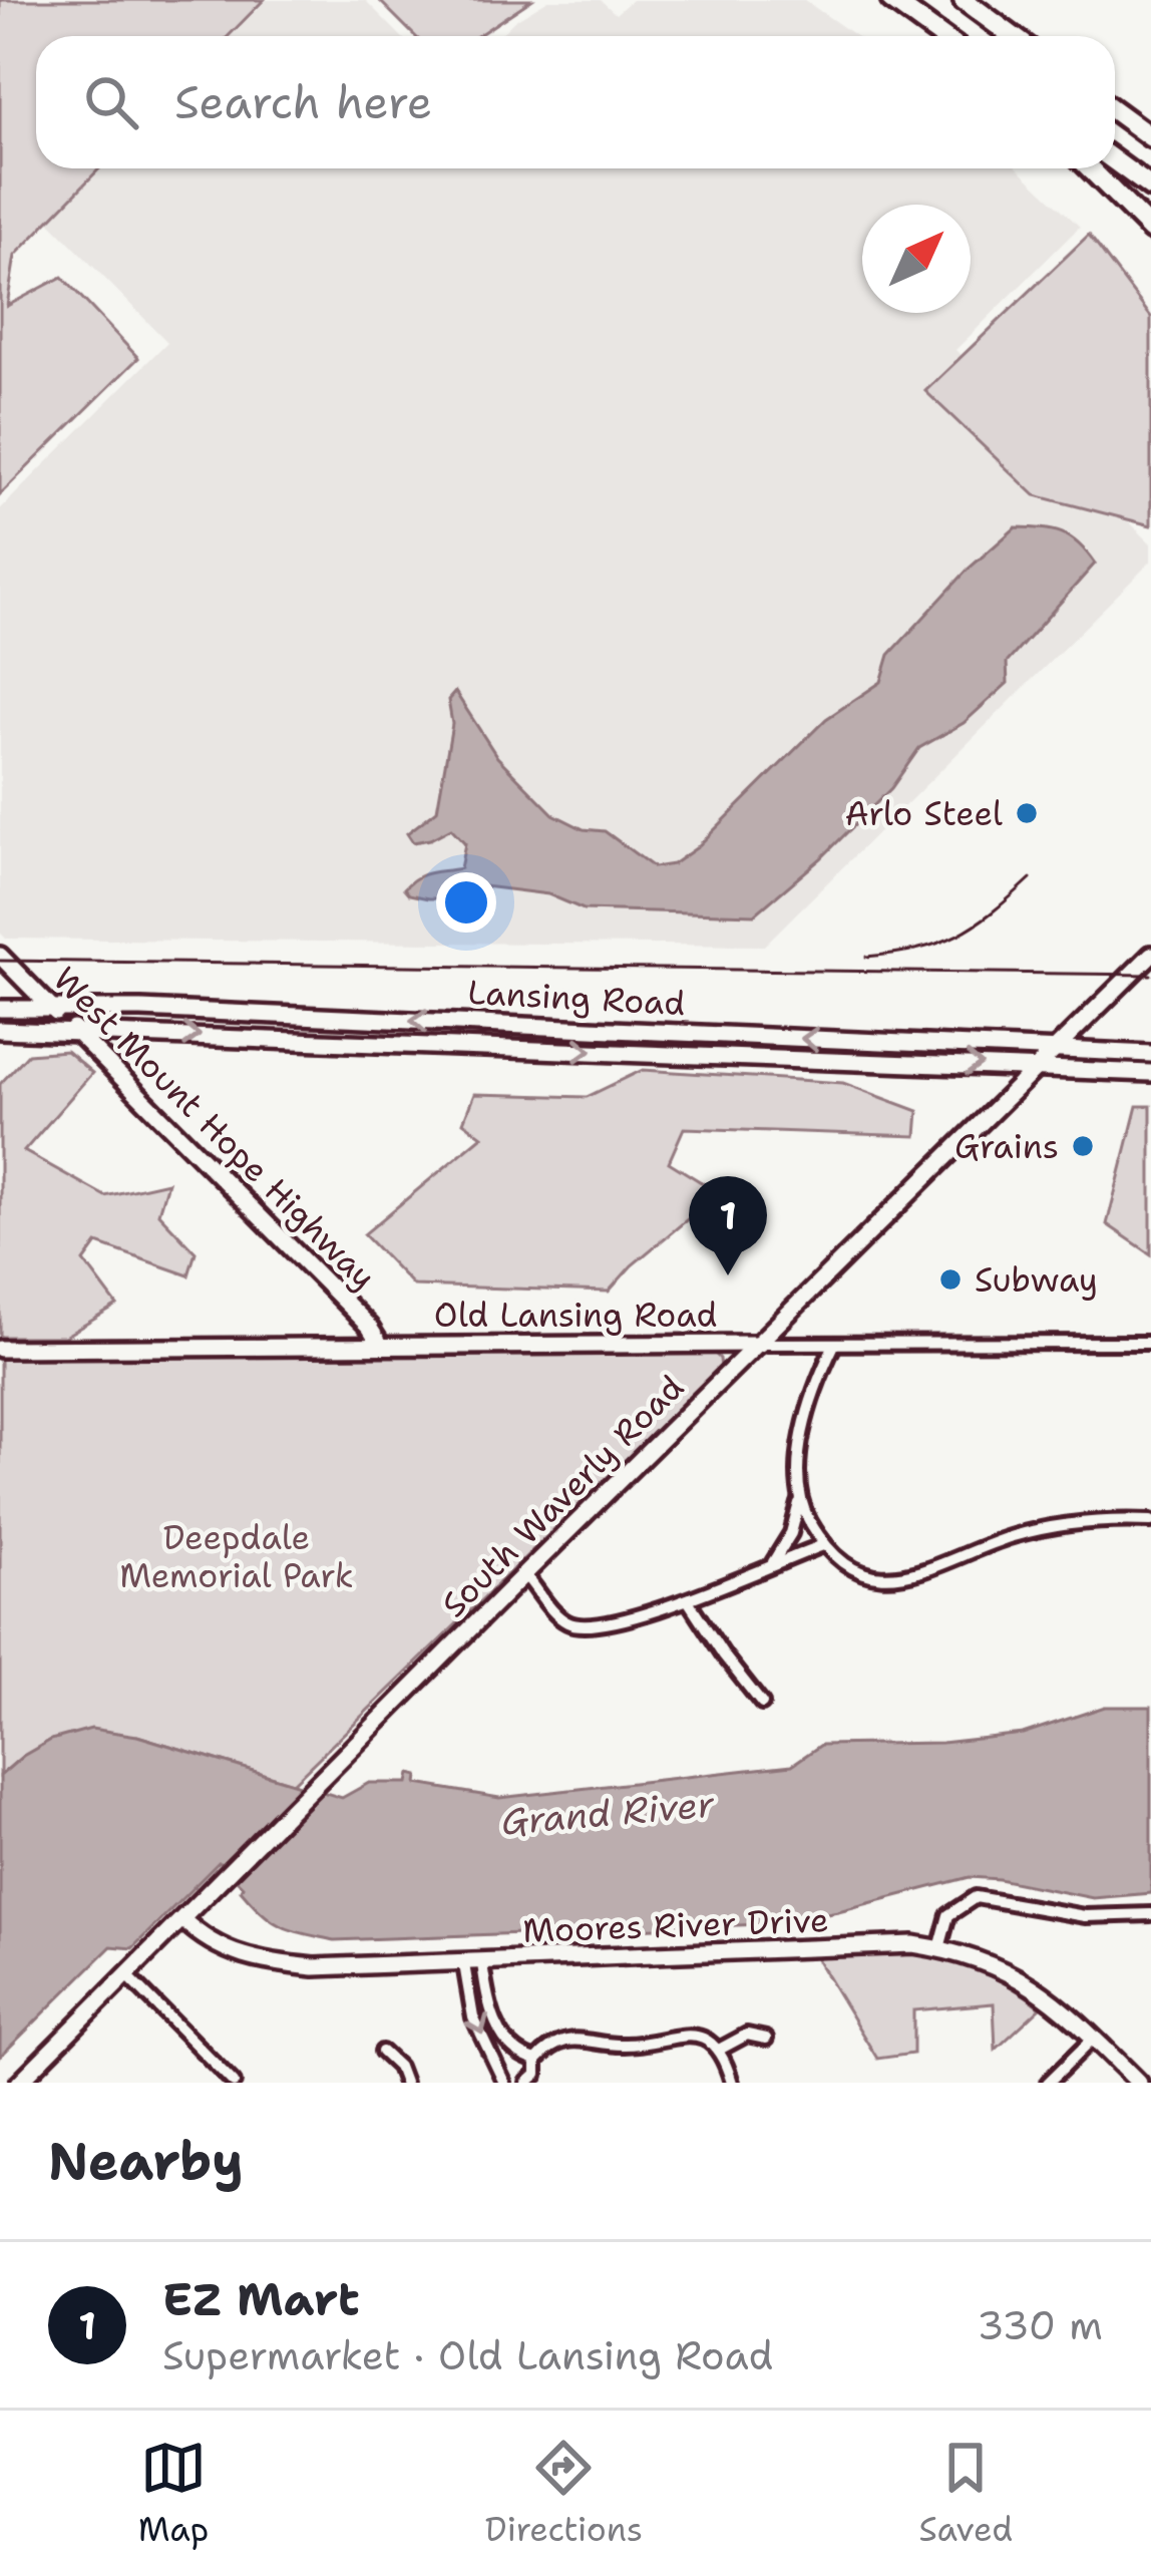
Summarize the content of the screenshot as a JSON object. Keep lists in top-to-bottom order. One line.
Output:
{"streets":{"main road":["Lansing Road","West Mount Hope Highway","Old Lansing Road","South Waverly Road","Moores River Drive"]},"crossings":[["Lansing Road","West Mount Hope Highway"],["Lansing Road","South Waverly Road"],["West Mount Hope Highway","Old Lansing Road"],["Old Lansing Road","South Waverly Road"],["South Waverly Road","Moores River Drive"]],"water":["Grand River"],"parks":["Deepdale Memorial Park"],"places":["Arlo Steel","Grains","Subway"],"north":"top right","page":{"search":"Search here","pins":"1","heading":"Nearby","list":[{"mark":"1","name":"EZ Mart","note":"Supermarket · Old Lansing Road","value":"330 m"}],"nav":["Map","Directions","Saved"]}}
